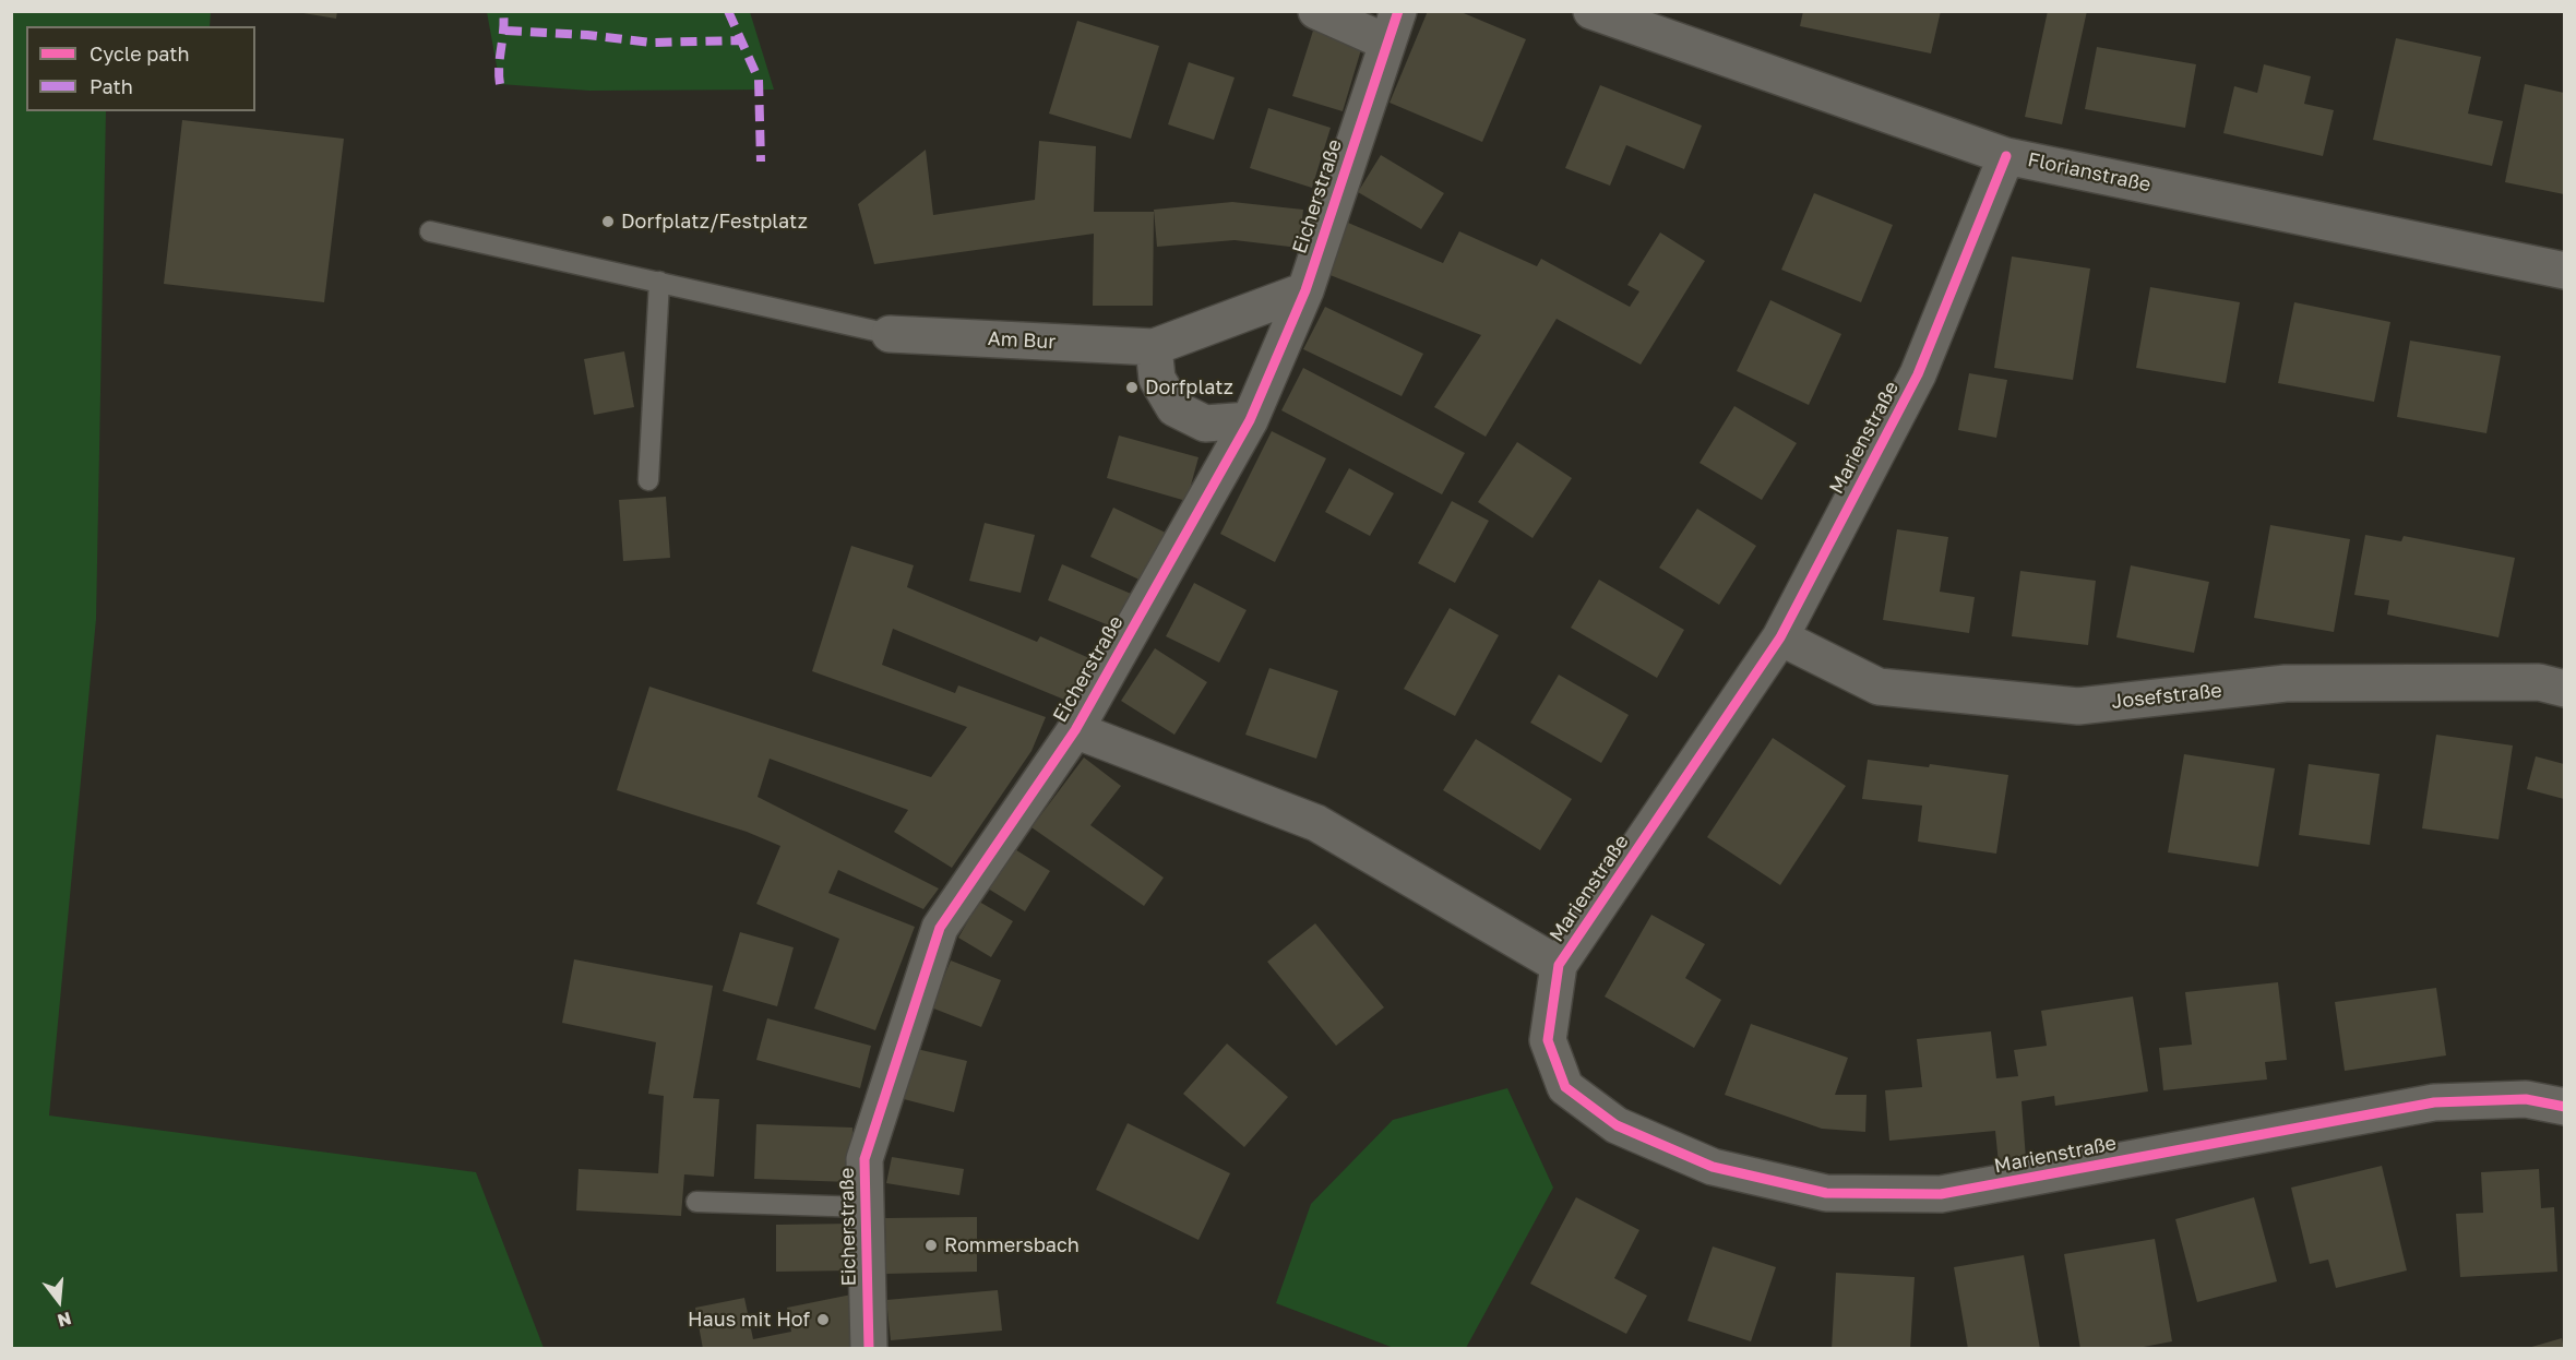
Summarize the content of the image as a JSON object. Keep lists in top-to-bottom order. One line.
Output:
{"streets":{"street":["Florianstraße","Eicherstraße","Am Bur","Marienstraße","Josefstraße"]},"crossings":[["Florianstraße","Marienstraße"],["Eicherstraße","Am Bur"],["Eicherstraße","Marienstraße"],["Marienstraße","Josefstraße"]],"places":["Dorfplatz/Festplatz","Dorfplatz","Rommersbach","Haus mit Hof"],"legend":["Cycle path","Path"],"north":"bottom"}
